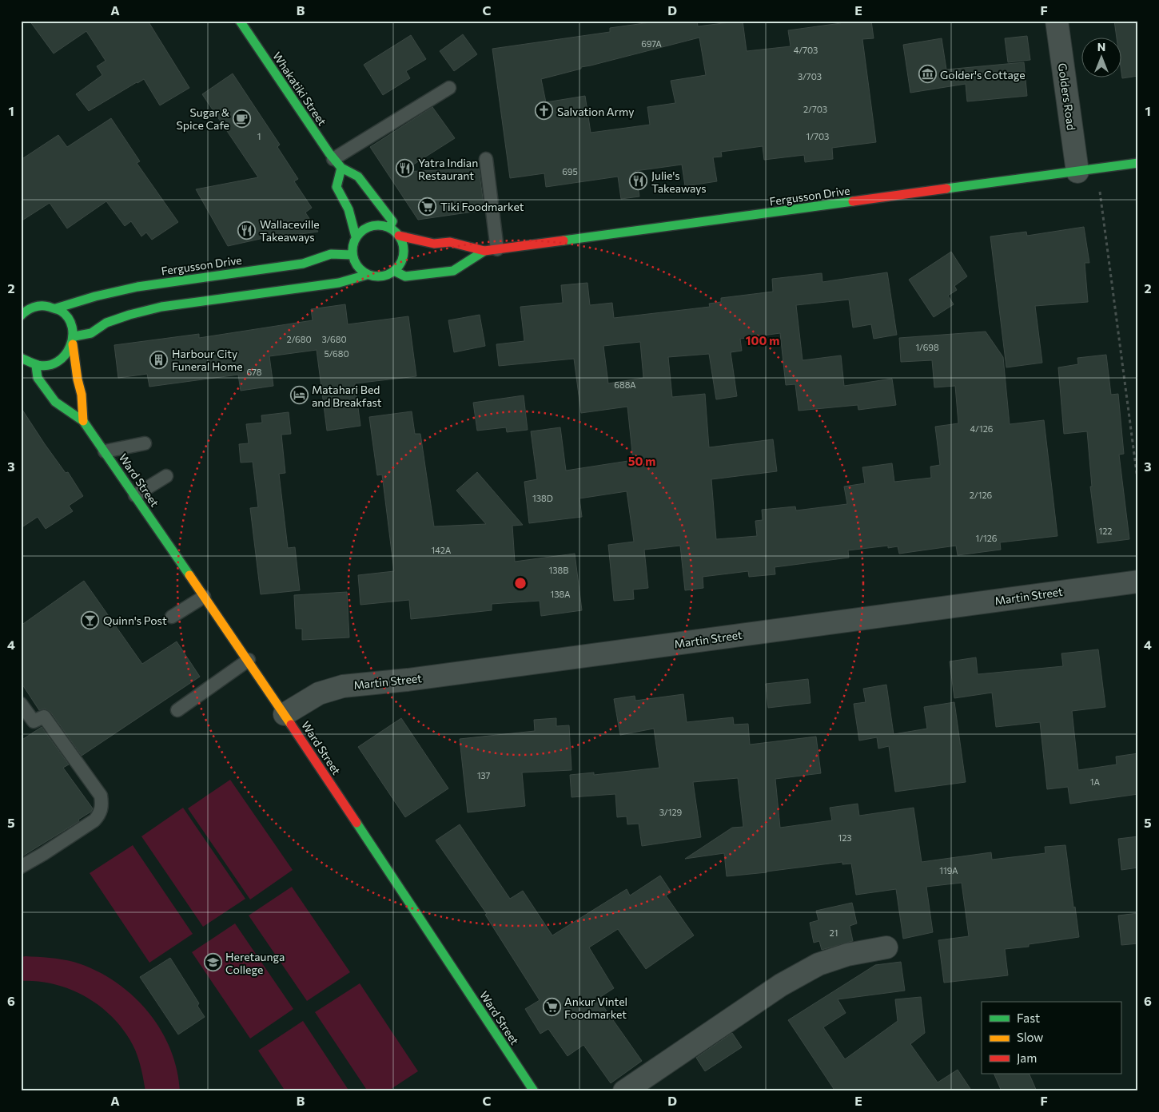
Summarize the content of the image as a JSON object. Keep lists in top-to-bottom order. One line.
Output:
{"streets":{"main road":["Whakatiki Street","Fergusson Drive","Ward Street"],"street":["Golders Road","Martin Street"]},"crossings":[["Whakatiki Street","Fergusson Drive"],["Golders Road","Fergusson Drive"],["Ward Street","Martin Street"]],"places":{"museum":["Golder's Cottage"],"church":["Salvation Army"],"cafe":["Sugar & Spice Cafe"],"restaurant":["Yatra Indian Restaurant","Julie's Takeaways","Wallaceville Takeaways"],"supermarket":["Tiki Foodmarket","Ankur Vintel Foodmarket"],"building":["Harbour City Funeral Home"],"hotel":["Matahari Bed and Breakfast"],"bar":["Quinn's Post"],"school or university":["Heretaunga College"]},"house_numbers":["697A","4/703","3/703","2/703","1","1/703","695","2/680","3/680","1/698","5/680","678","688A","4/126","2/126","138D","122","1/126","142A","138B","138A","137","1A","3/129","123","119A","21"],"legend":["Fast","Slow","Jam"],"north":"top","grid":{"columns":["A","B","C","D","E","F"],"rows":["1","2","3","4","5","6"]},"rings":["100 m","50 m"]}
